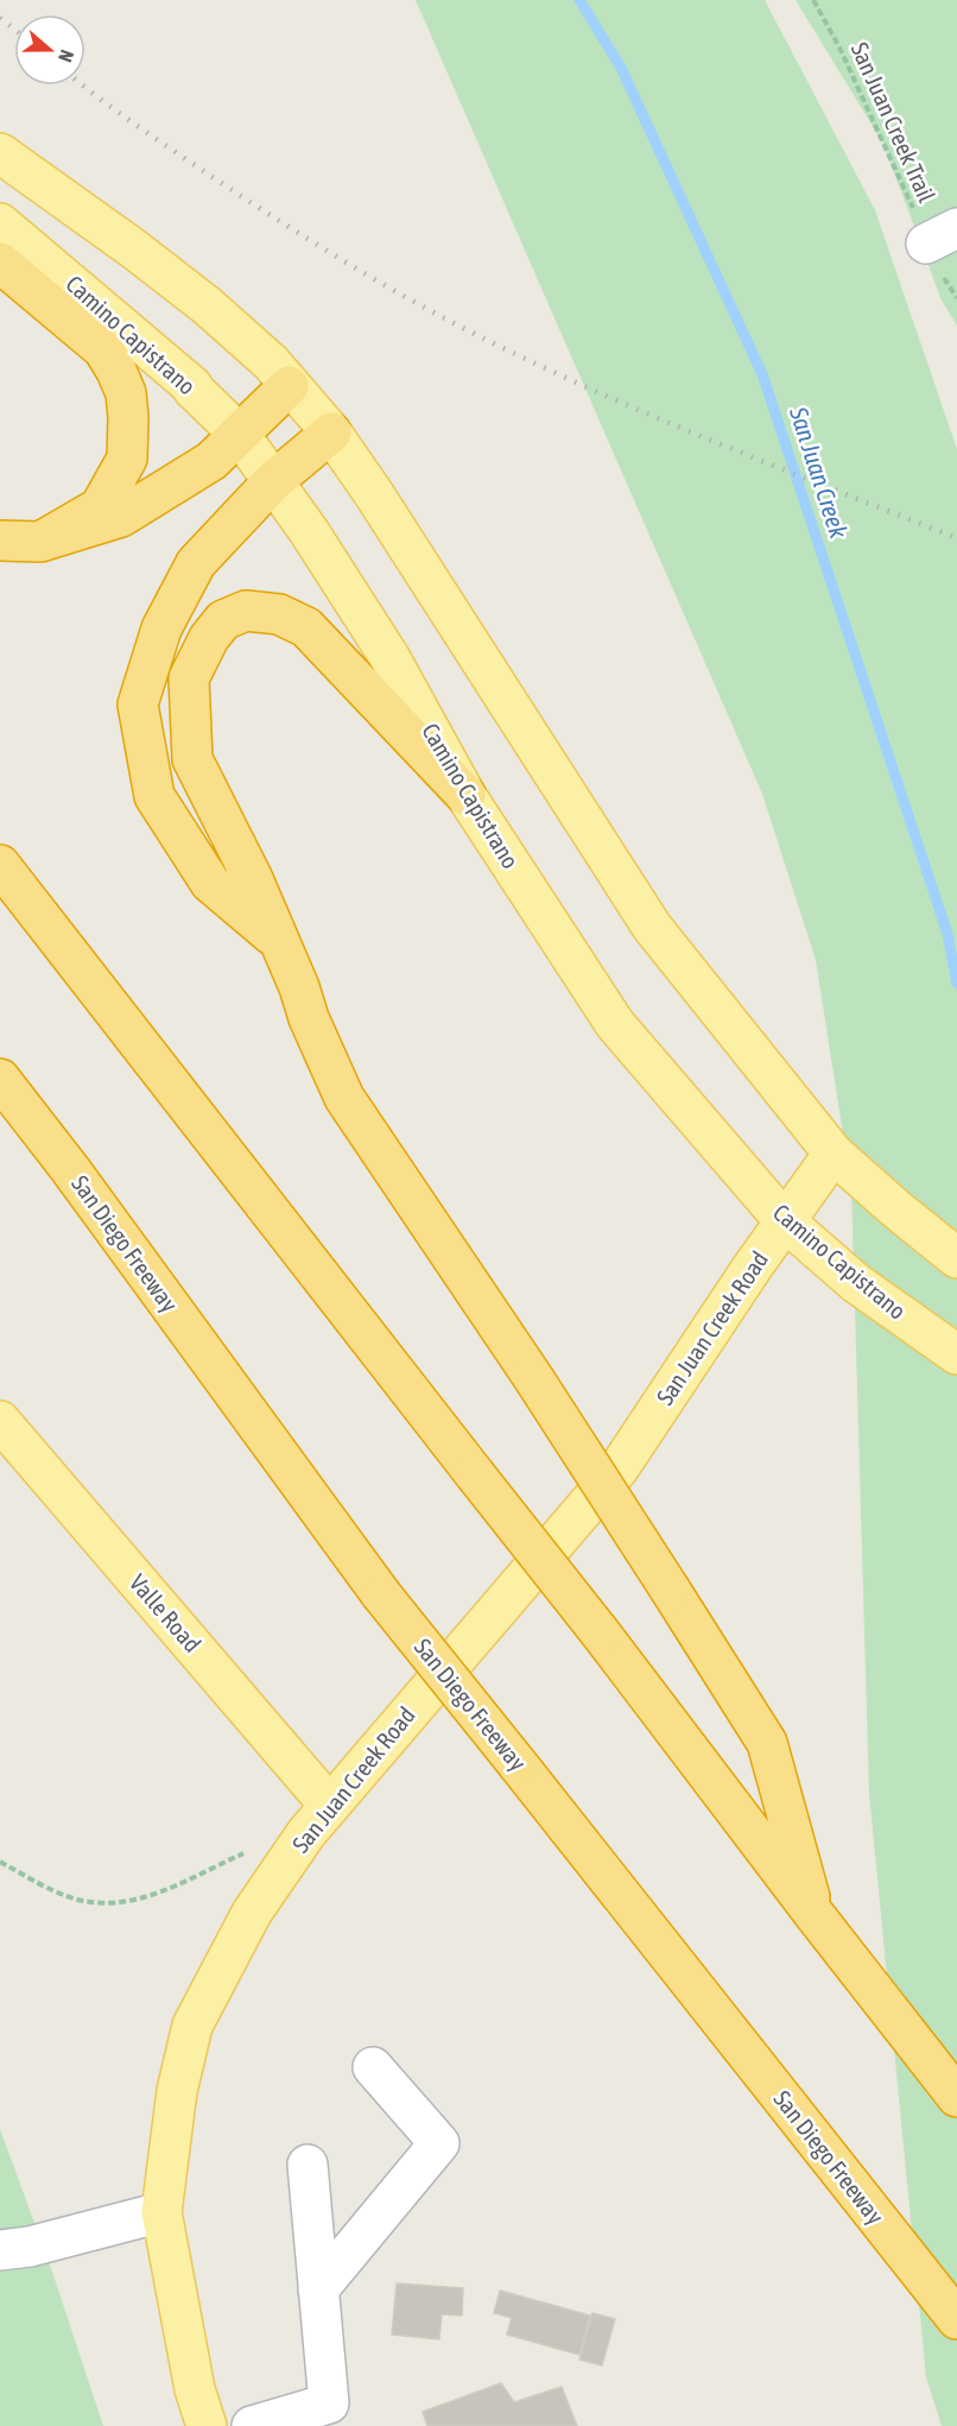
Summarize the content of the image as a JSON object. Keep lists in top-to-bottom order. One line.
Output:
{"streets":{"highway":["San Diego Freeway"],"main road":["Camino Capistrano","San Juan Creek Road","Valle Road"],"path":["San Juan Creek Trail"]},"crossings":[["Camino Capistrano","San Juan Creek Road"],["San Juan Creek Road","Valle Road"]],"water":["San Juan Creek"],"north":"right"}
